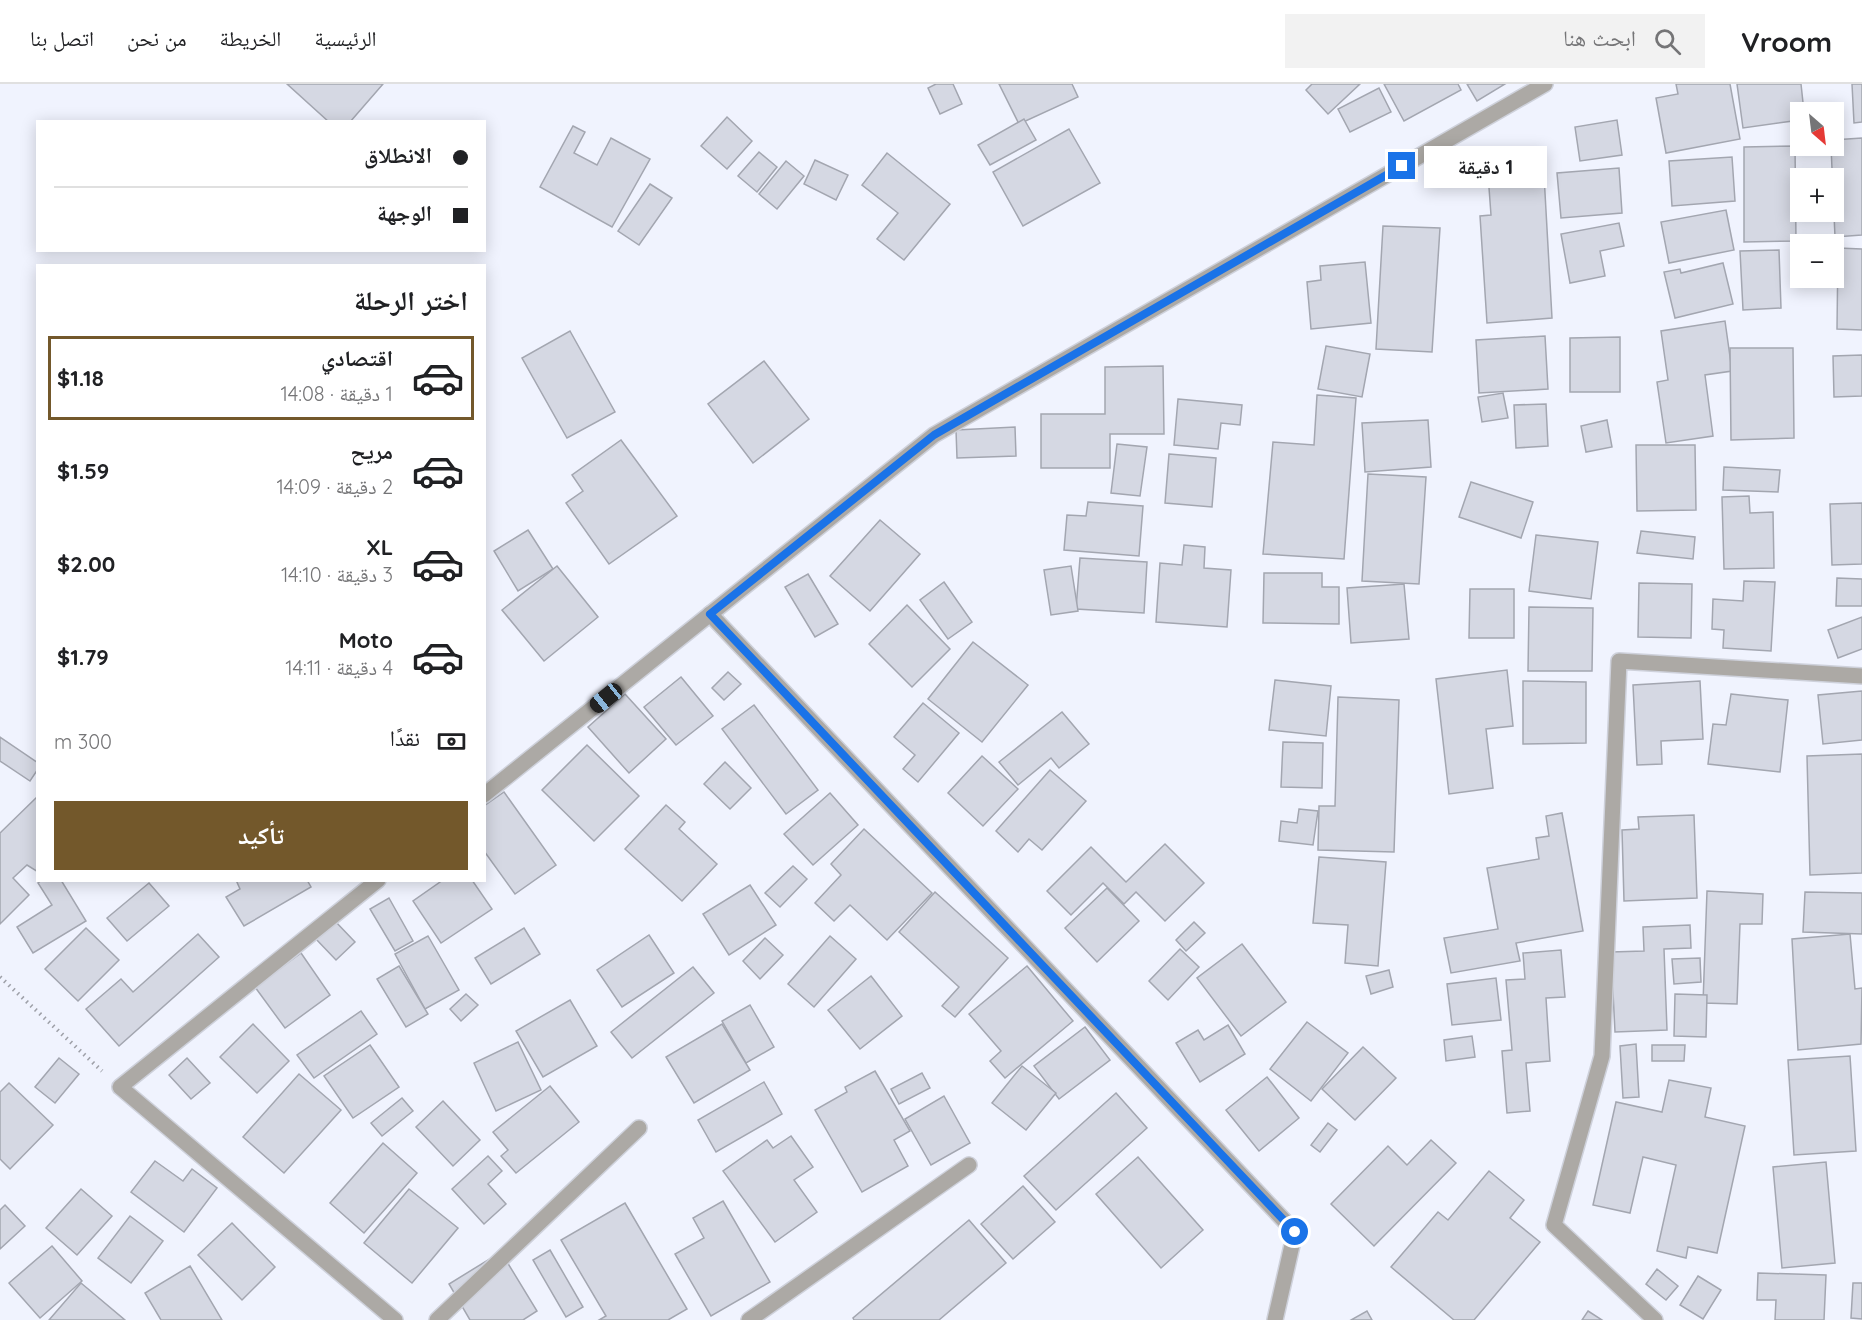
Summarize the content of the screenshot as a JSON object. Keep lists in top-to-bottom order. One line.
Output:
{"north":"bottom right","page":{"header":"Vroom","search":"ابحث هنا","nav":["الرئيسية","الخريطة","من نحن","اتصل بنا"],"map_buttons":["+","−"],"banner":["الانطلاق","الوجهة"],"bubble":"1 دقيقة","heading":"اختر الرحلة","list":[{"name":"اقتصادي","note":"1 دقيقة · 14:08","value":"$1.18"},{"name":"مريح","note":"2 دقيقة · 14:09","value":"$1.59"},{"name":"XL","note":"3 دقيقة · 14:10","value":"$2.00"},{"name":"Moto","note":"4 دقيقة · 14:11","value":"$1.79"}],"pay":["نقدًا","300 m"],"buttons":"تأكيد"}}
